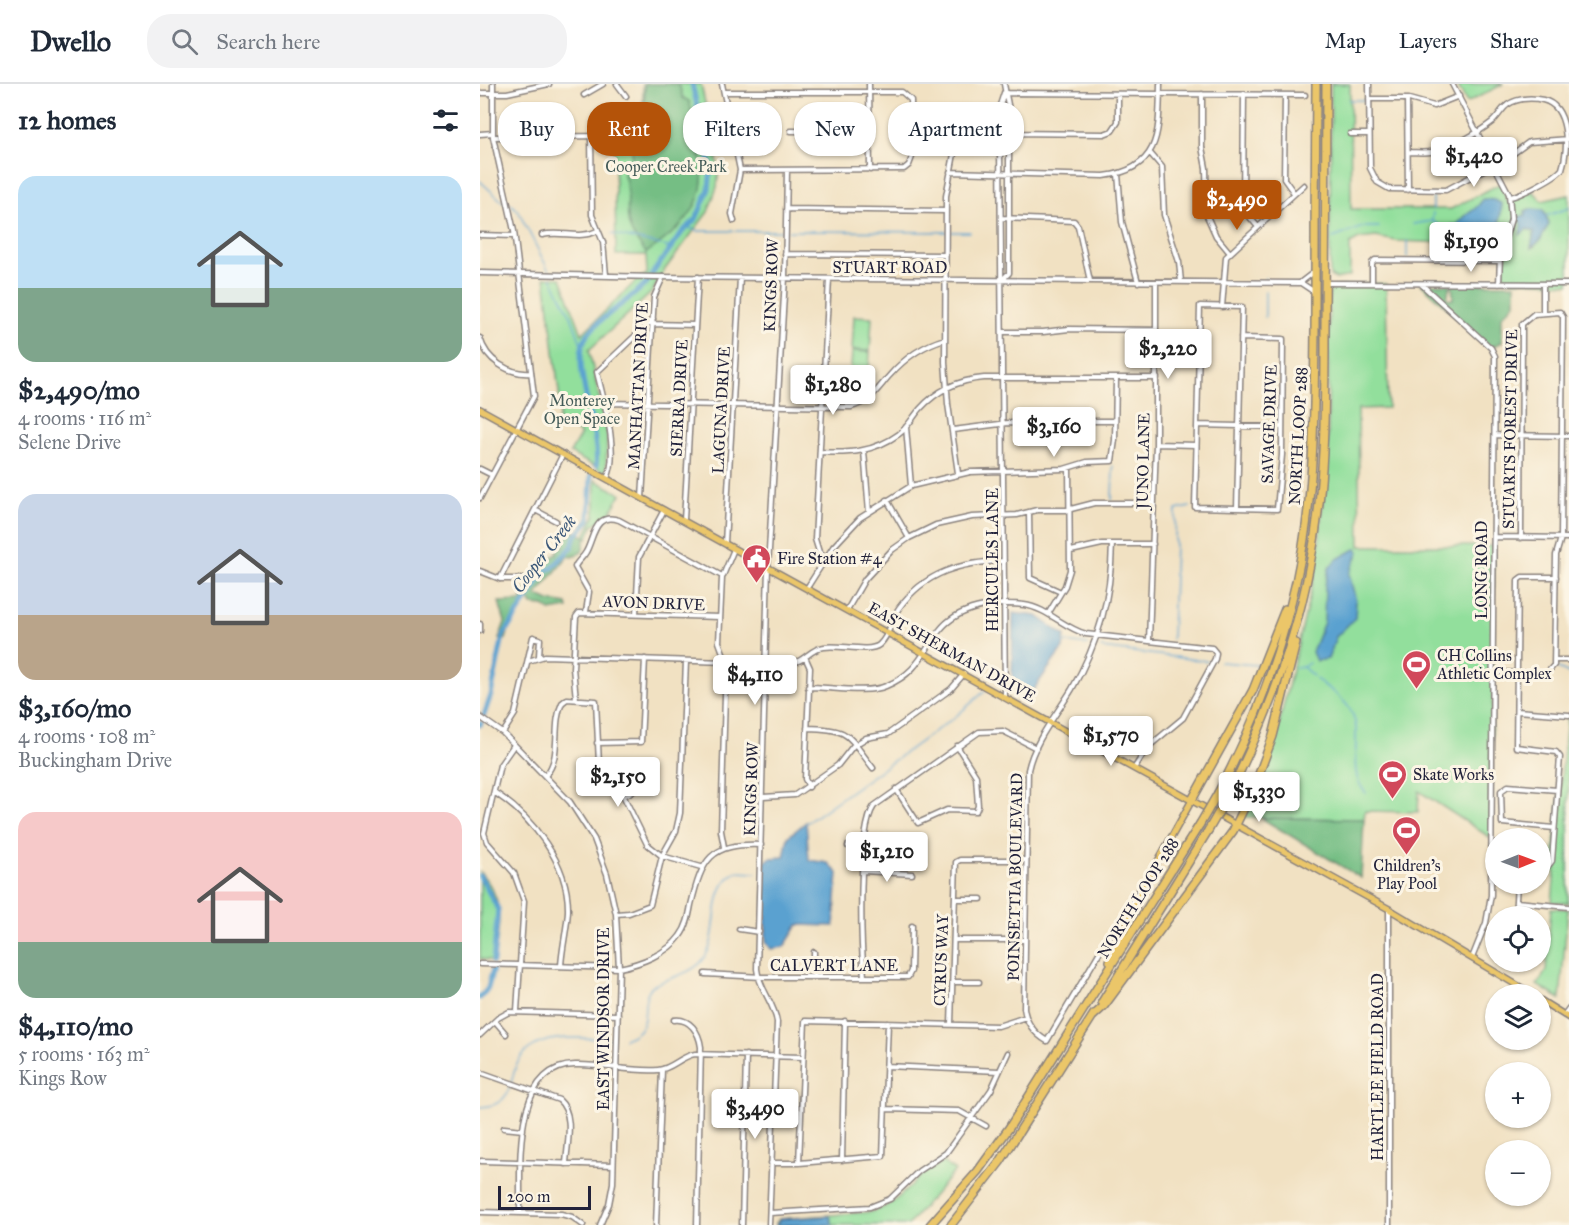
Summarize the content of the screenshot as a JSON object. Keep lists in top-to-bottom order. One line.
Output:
{"streets":{"highway":["NORTH LOOP 288"],"main road":["EAST SHERMAN DRIVE"],"street":["STUART ROAD","KINGS ROW","MANHATTAN DRIVE","SIERRA DRIVE","LAGUNA DRIVE","SAVAGE DRIVE","STUARTS FOREST DRIVE","JUNO LANE","HERCULES LANE","LONG ROAD","AVON DRIVE","POINSETTIA BOULEVARD","CYRUS WAY","CALVERT LANE","EAST WINDSOR DRIVE","HARTLEE FIELD ROAD"]},"crossings":[["STUART ROAD","KINGS ROW"],["STUART ROAD","MANHATTAN DRIVE"],["STUART ROAD","SIERRA DRIVE"],["STUART ROAD","LAGUNA DRIVE"],["STUART ROAD","JUNO LANE"],["STUART ROAD","HERCULES LANE"],["KINGS ROW","EAST SHERMAN DRIVE"],["KINGS ROW","CALVERT LANE"],["MANHATTAN DRIVE","EAST SHERMAN DRIVE"],["SIERRA DRIVE","EAST SHERMAN DRIVE"],["LAGUNA DRIVE","EAST SHERMAN DRIVE"],["NORTH LOOP 288","EAST SHERMAN DRIVE"],["NORTH LOOP 288","POINSETTIA BOULEVARD"],["HERCULES LANE","EAST SHERMAN DRIVE"],["LONG ROAD","EAST SHERMAN DRIVE"],["EAST SHERMAN DRIVE","POINSETTIA BOULEVARD"],["EAST SHERMAN DRIVE","HARTLEE FIELD ROAD"],["POINSETTIA BOULEVARD","CYRUS WAY"]],"water":["Cooper Creek"],"parks":["Cooper Creek Park","Monterey Open Space"],"places":{"public building":["Fire Station #4"],"sports":["CH Collins Athletic Complex","Skate Works","Children's Play Pool"]},"scale_bar":"200 m","north":"right","page":{"header":"Dwello","search":"Search here","nav":["Map","Layers","Share"],"heading":"12 homes","chip":["Buy","Rent","Filters","New","Apartment"],"price":["$1,420","$2,490","$1,190","$2,220","$1,280","$3,160","$4,110","$1,570","$2,150","$1,330","$1,210","$3,490"],"list":[{"name":"$2,490/mo","note":"4 rooms · 116 m² · Selene Drive"},{"name":"$3,160/mo","note":"4 rooms · 108 m² · Buckingham Drive"},{"name":"$4,110/mo","note":"5 rooms · 163 m² · Kings Row"}],"map_buttons":["+","−"],"scale":"200 m"}}
